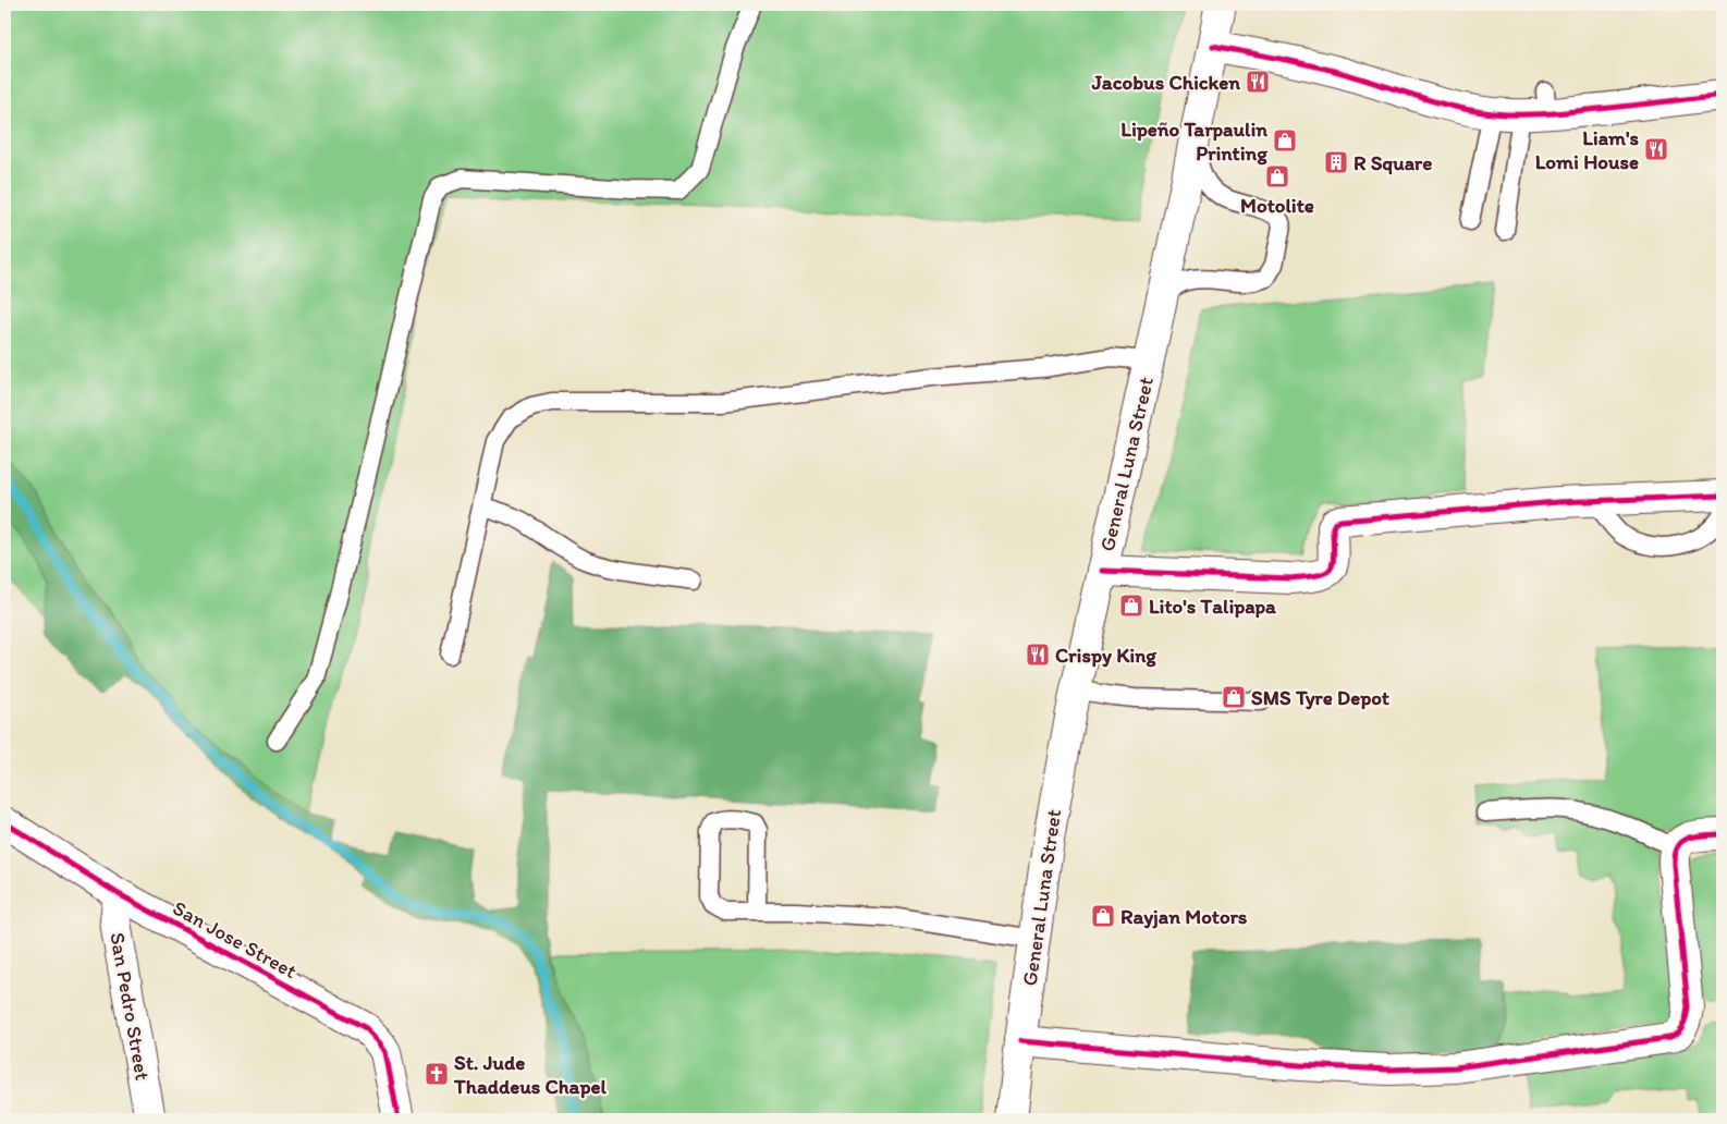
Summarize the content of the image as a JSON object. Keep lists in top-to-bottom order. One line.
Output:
{"streets":{"street":["General Luna Street","San Jose Street","San Pedro Street"]},"crossings":[["San Jose Street","San Pedro Street"]],"places":{"restaurant":["Jacobus Chicken","Liam's Lomi House","Crispy King"],"shop":["Lipeño Tarpaulin Printing","Motolite","Lito's Talipapa","SMS Tyre Depot","Rayjan Motors"],"building":["R Square"],"church":["St. Jude Thaddeus Chapel"]}}
